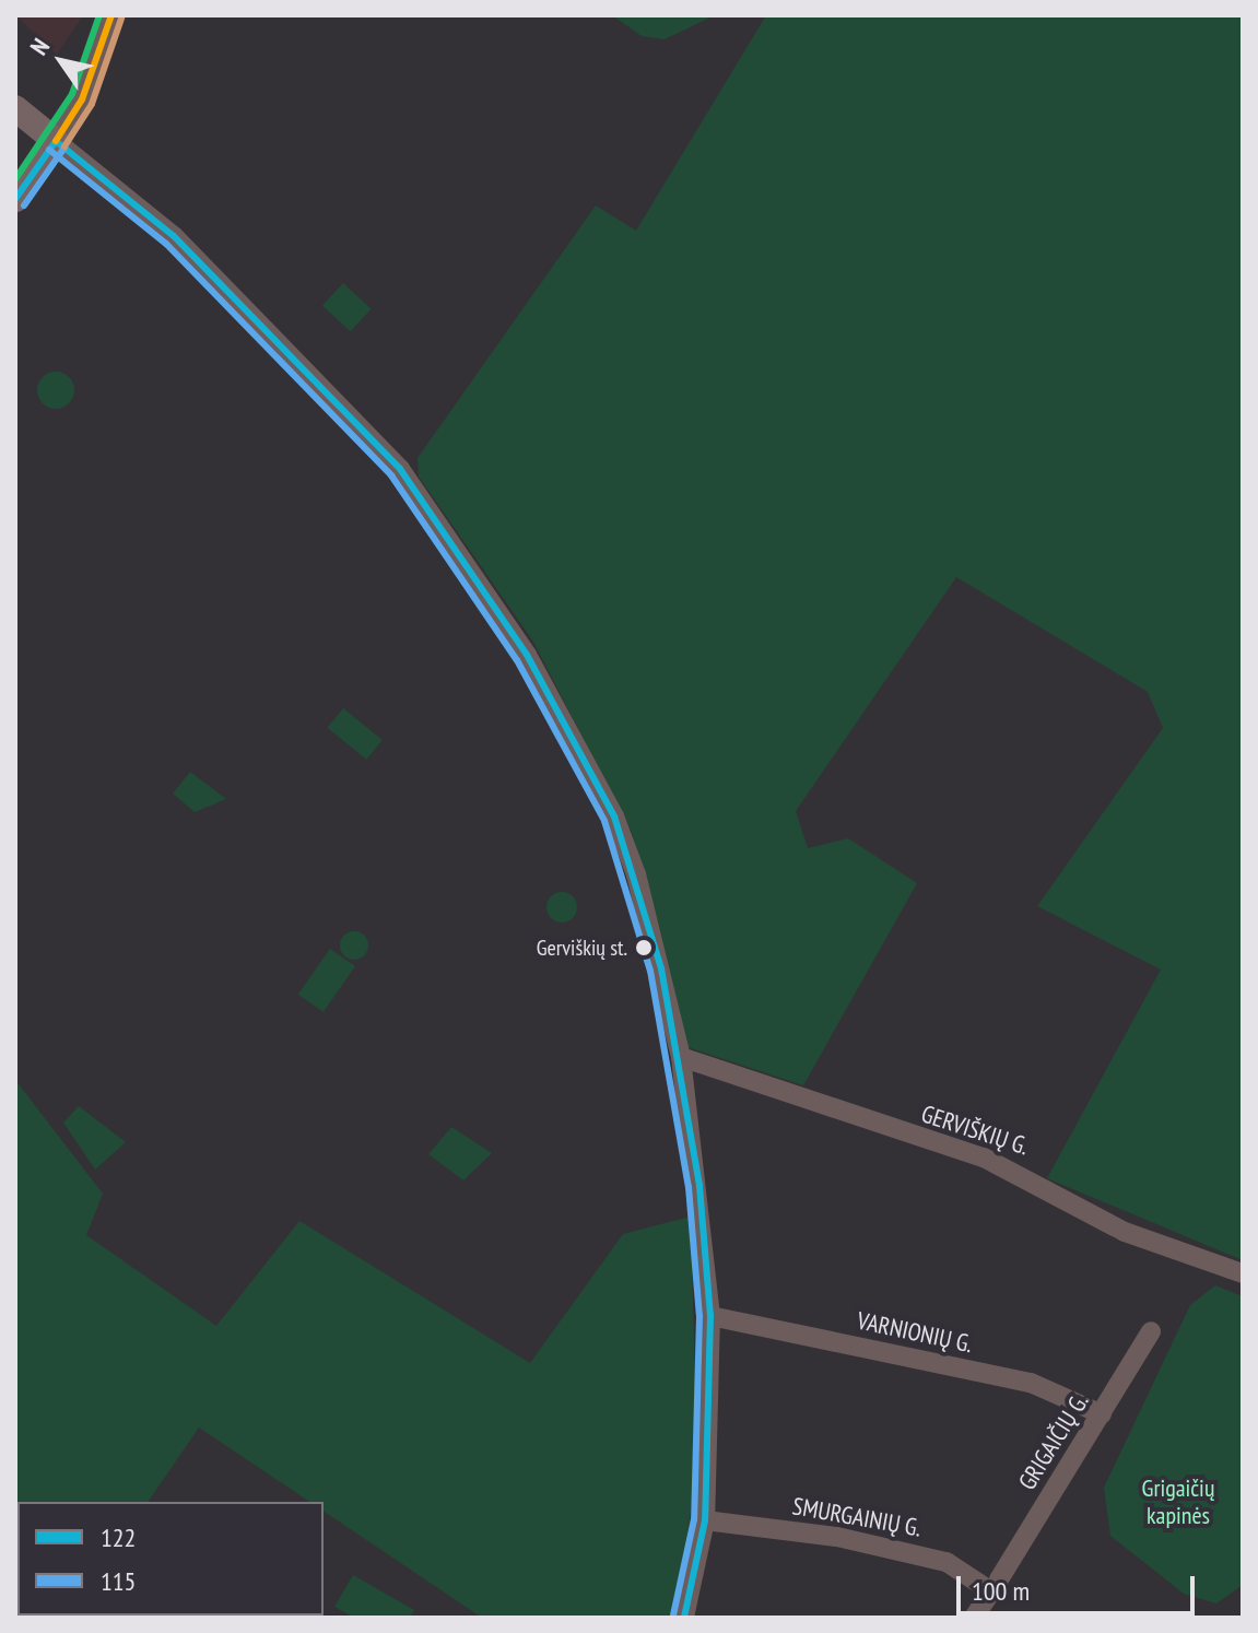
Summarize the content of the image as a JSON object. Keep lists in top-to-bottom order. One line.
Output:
{"streets":{"street":["GERVIŠKIŲ G.","VARNIONIŲ G.","GRIGAIČIŲ G.","SMURGAINIŲ G."]},"crossings":[["VARNIONIŲ G.","GRIGAIČIŲ G."],["GRIGAIČIŲ G.","SMURGAINIŲ G."]],"parks":["Grigaičių kapinės"],"places":["Gerviškių st."],"lines":["transit line 122","transit line 115"],"legend":["122","115"],"scale_bar":"100 m","north":"top left"}
